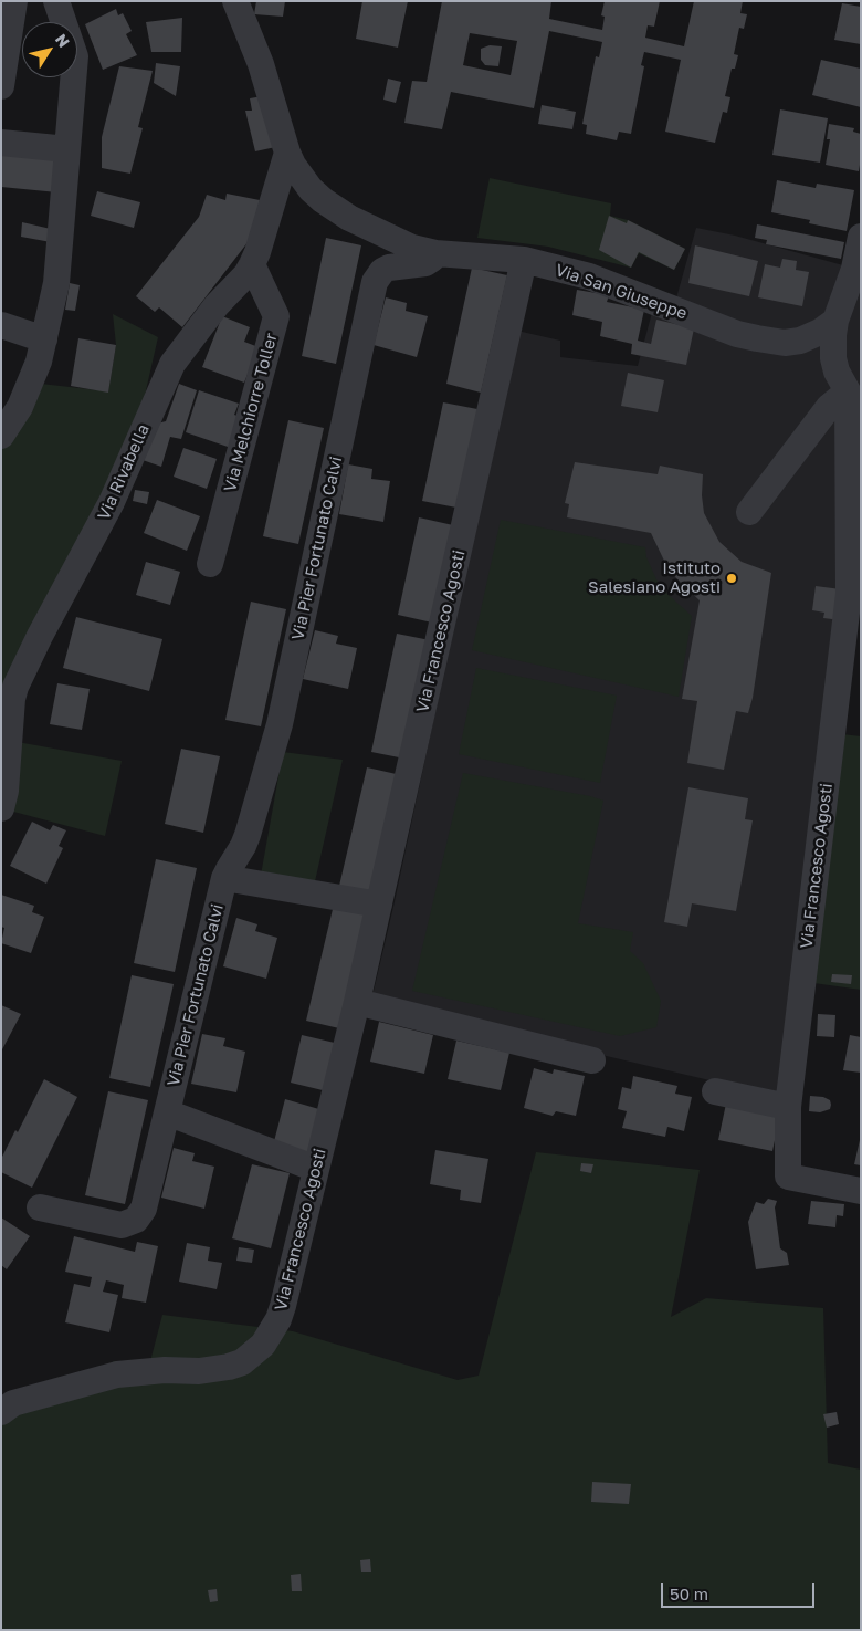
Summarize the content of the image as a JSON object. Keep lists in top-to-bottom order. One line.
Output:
{"streets":{"street":["Via San Giuseppe","Via Melchiorre Toller","Via Rivabella","Via Pier Fortunato Calvi","Via Francesco Agosti"]},"crossings":[["Via San Giuseppe","Via Rivabella"],["Via San Giuseppe","Via Pier Fortunato Calvi"],["Via San Giuseppe","Via Francesco Agosti"],["Via Melchiorre Toller","Via Rivabella"]],"places":["Istituto Salesiano Agosti"],"scale_bar":"50 m","north":"top right"}
